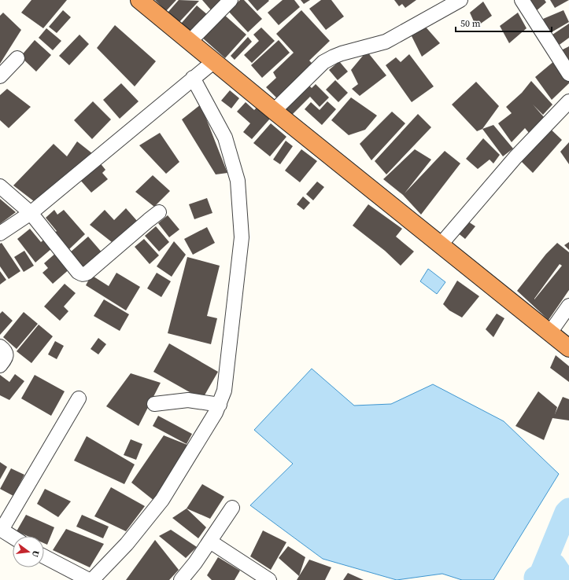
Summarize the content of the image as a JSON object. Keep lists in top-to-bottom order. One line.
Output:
{"scale_bar":"50 m","north":"right"}
